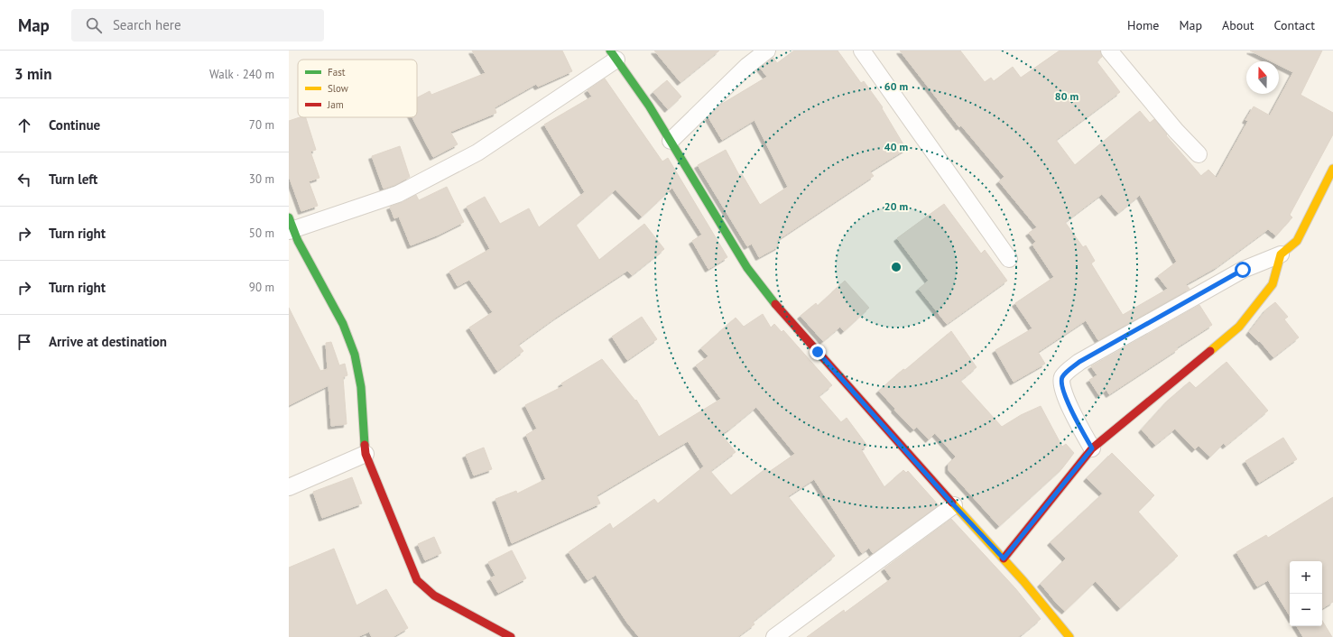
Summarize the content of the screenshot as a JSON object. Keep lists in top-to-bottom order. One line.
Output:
{"legend":["Fast","Slow","Jam"],"north":"top","page":{"header":"Map","search":"Search here","nav":["Home","Map","About","Contact"],"heading":["3 min","Walk · 240 m"],"list":[["Continue","70 m"],["Turn left","30 m"],["Turn right","50 m"],["Turn right","90 m"],"Arrive at destination"],"map_buttons":["+","−"]},"rings":["60 m","80 m","40 m","20 m"]}
